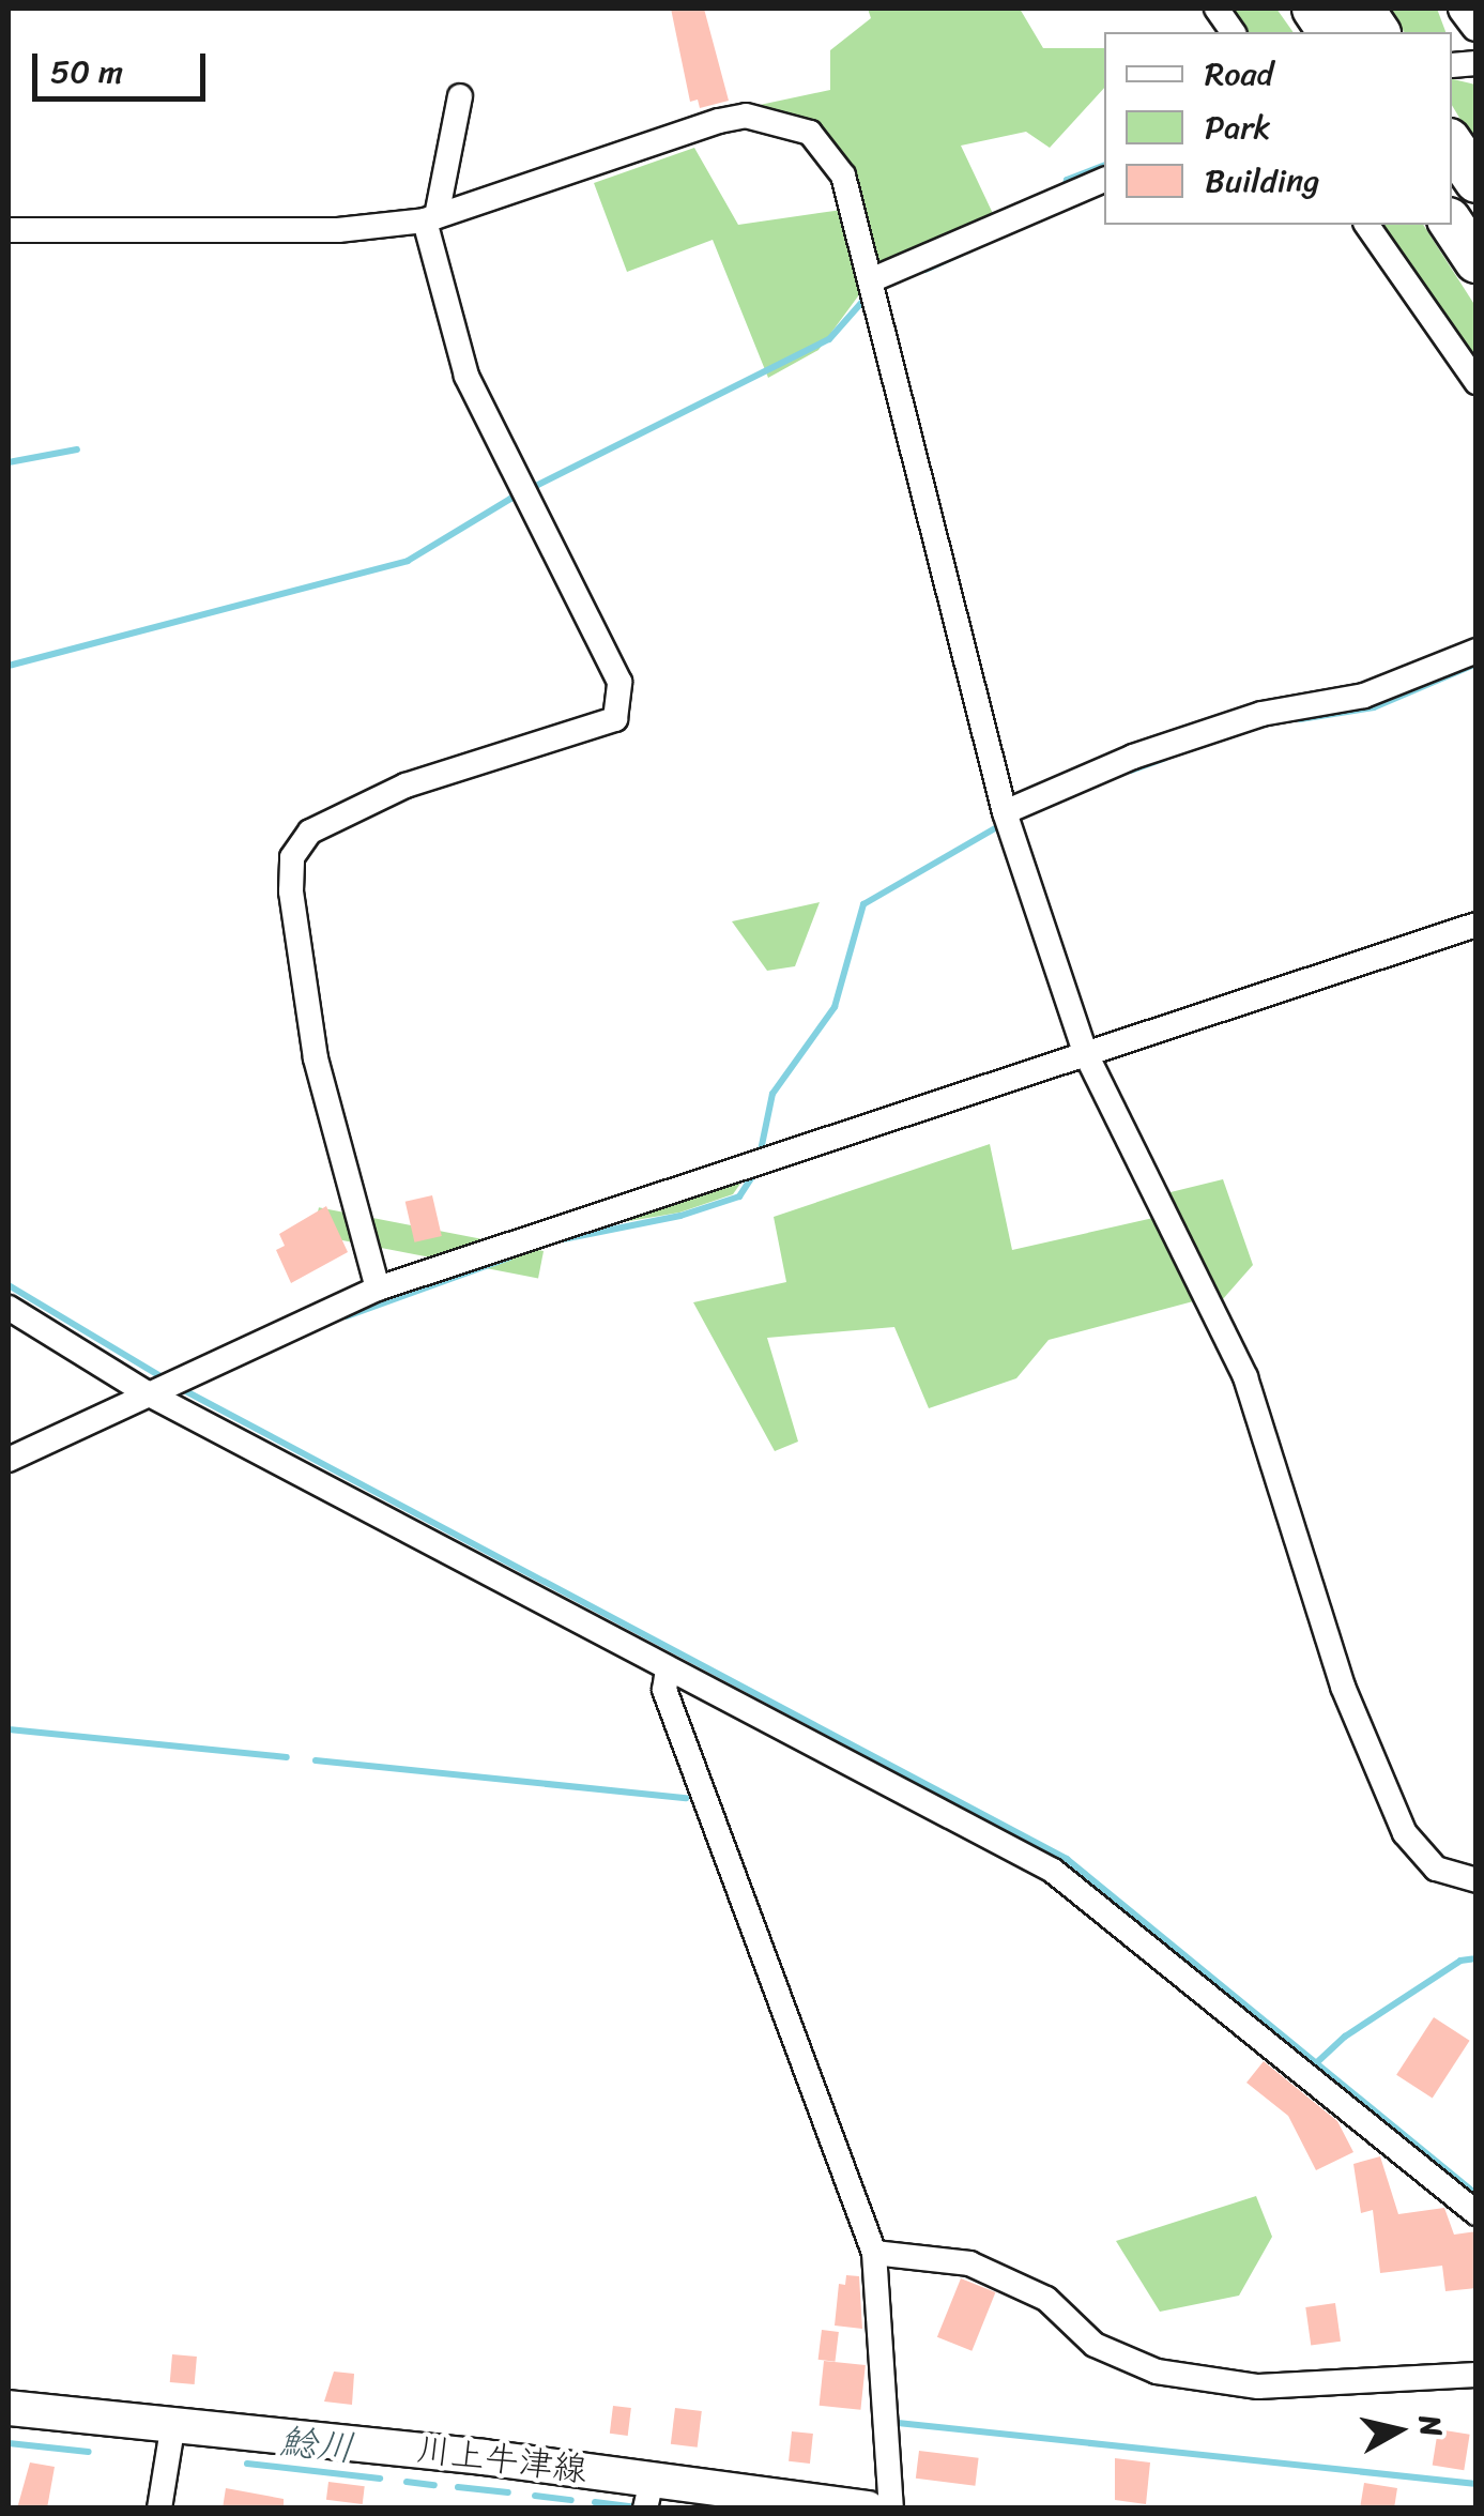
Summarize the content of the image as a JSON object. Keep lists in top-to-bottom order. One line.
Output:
{"streets":{"main road":["川上牛津線"]},"water":["鯰川"],"legend":["Road","Park","Building"],"scale_bar":"50 m","north":"right"}
